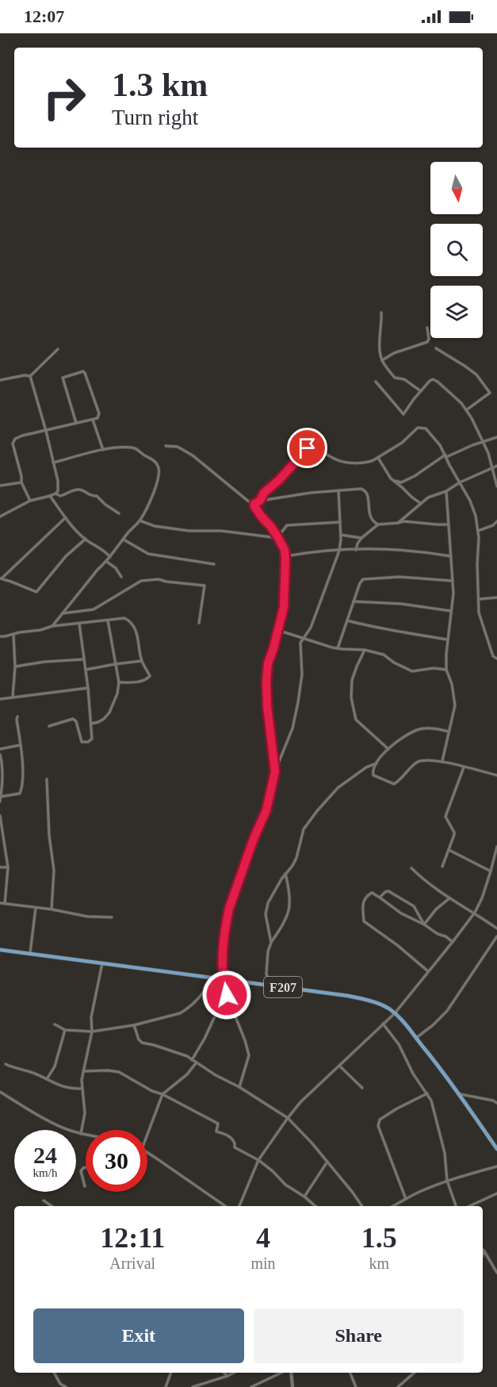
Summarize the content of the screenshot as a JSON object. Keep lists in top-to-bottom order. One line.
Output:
{"streets":{"main road":["F207"]},"north":"bottom","page":{"status":"12:07","turn":["1.3 km","Turn right"],"speed":"24 km/h","limit":"30","eta":["12:11","Arrival","4","min","1.5","km"],"buttons":["Exit","Share"]}}
